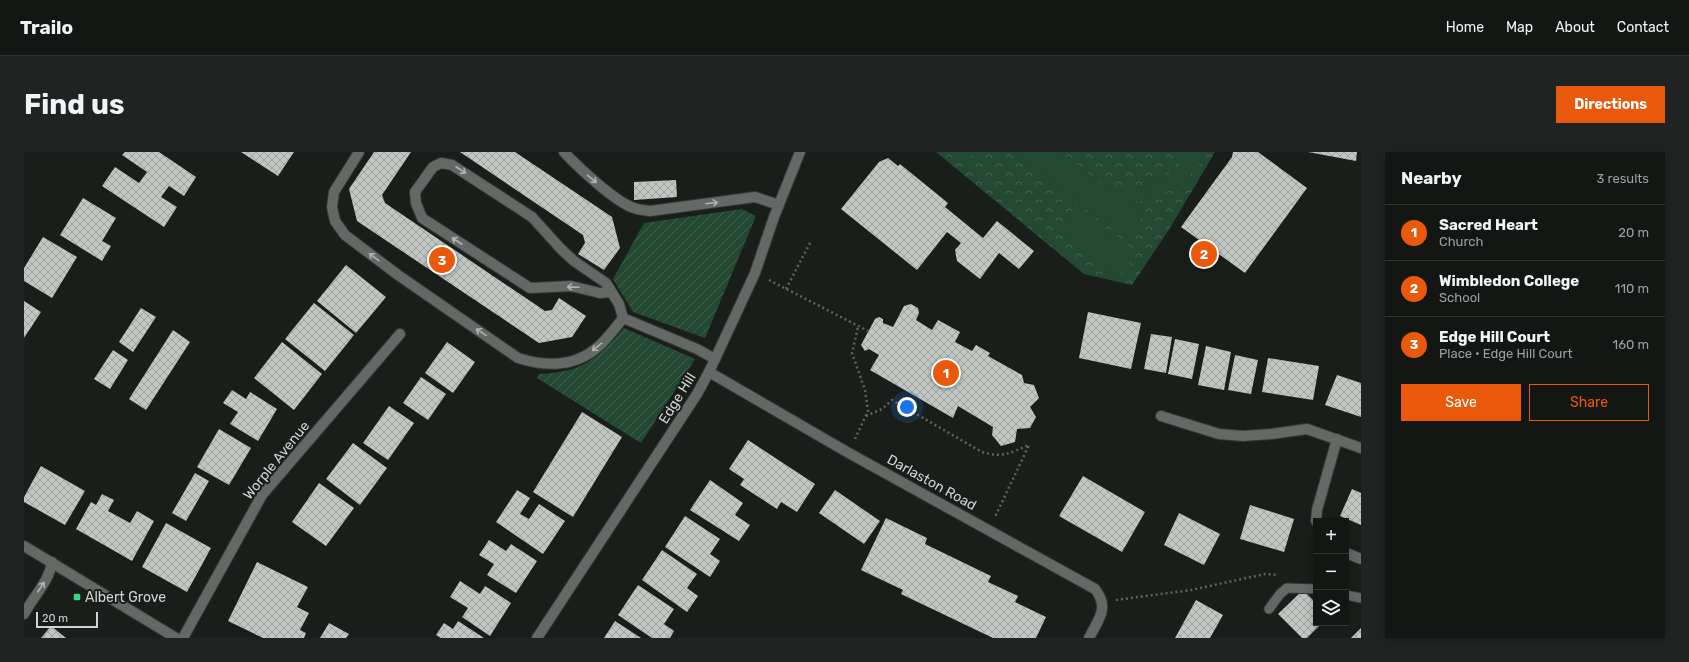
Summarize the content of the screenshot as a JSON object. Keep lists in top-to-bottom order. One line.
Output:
{"streets":{"street":["Edge Hill","Worple Avenue","Darlaston Road"]},"crossings":[["Edge Hill","Darlaston Road"]],"places":{"transit":["Albert Grove"]},"scale_bar":"20 m","page":{"header":"Trailo","nav":["Home","Map","About","Contact"],"buttons":["Directions",["Save","Share"]],"title":"Find us","heading":["Nearby","3 results"],"list":[{"mark":"1","name":"Sacred Heart","note":"Church","value":"20 m"},{"mark":"2","name":"Wimbledon College","note":"School","value":"110 m"},{"mark":"3","name":"Edge Hill Court","note":"Place · Edge Hill Court","value":"160 m"}],"pins":["2","3","1"],"map_buttons":["+","−"],"scale":"20 m"}}
